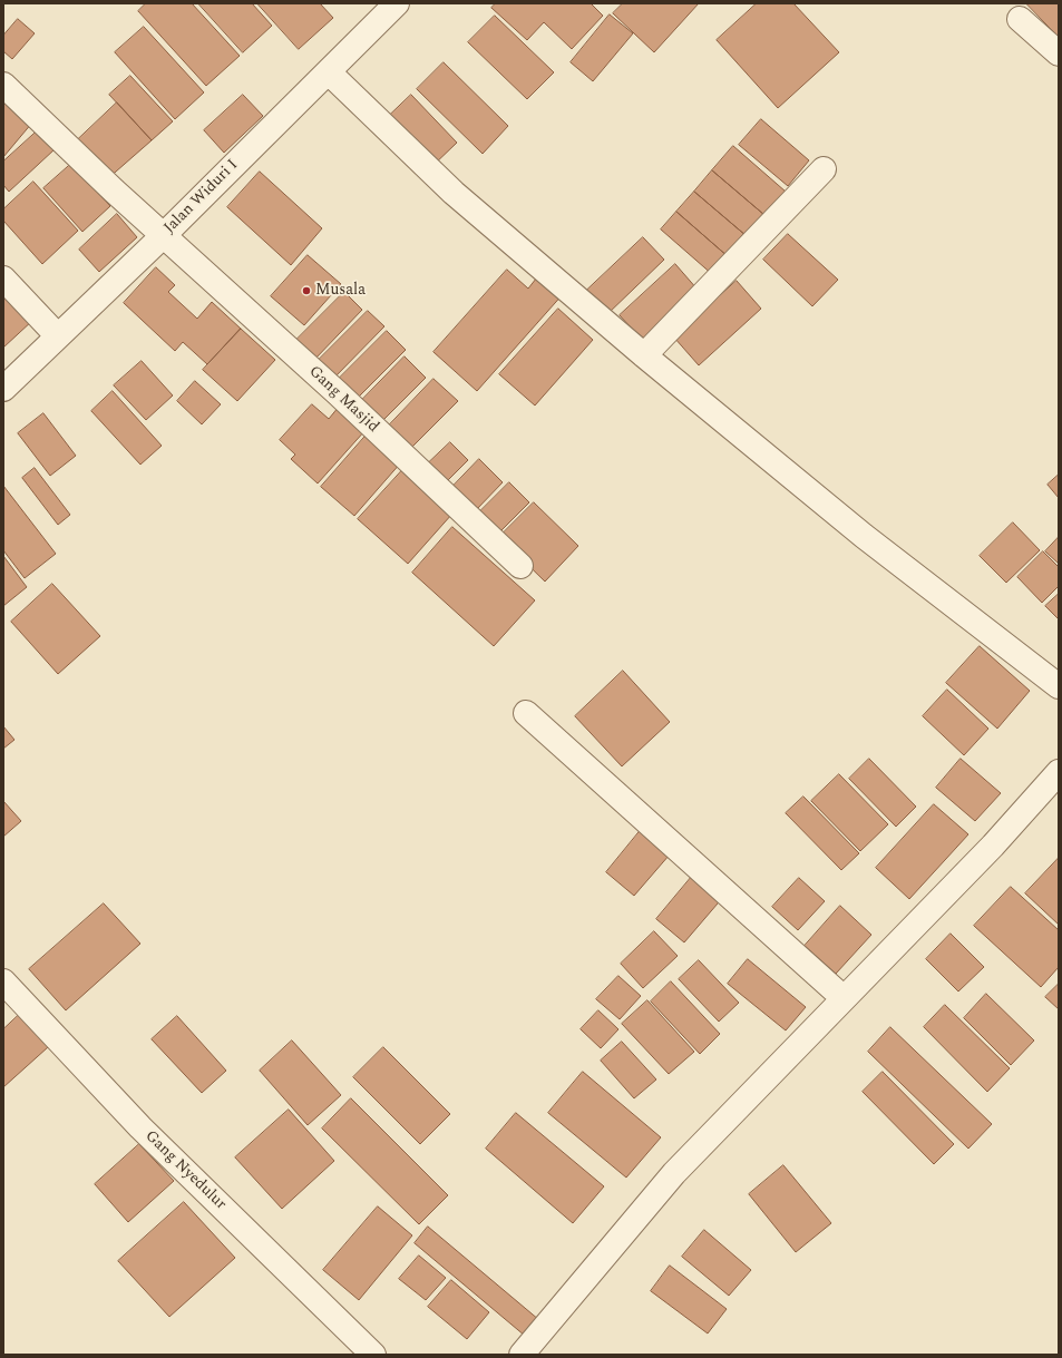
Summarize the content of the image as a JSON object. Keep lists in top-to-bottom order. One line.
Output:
{"streets":{"street":["Jalan Widuri I","Gang Masjid","Gang Nyedulur"]},"crossings":[["Jalan Widuri I","Gang Masjid"]],"places":["Musala"]}
